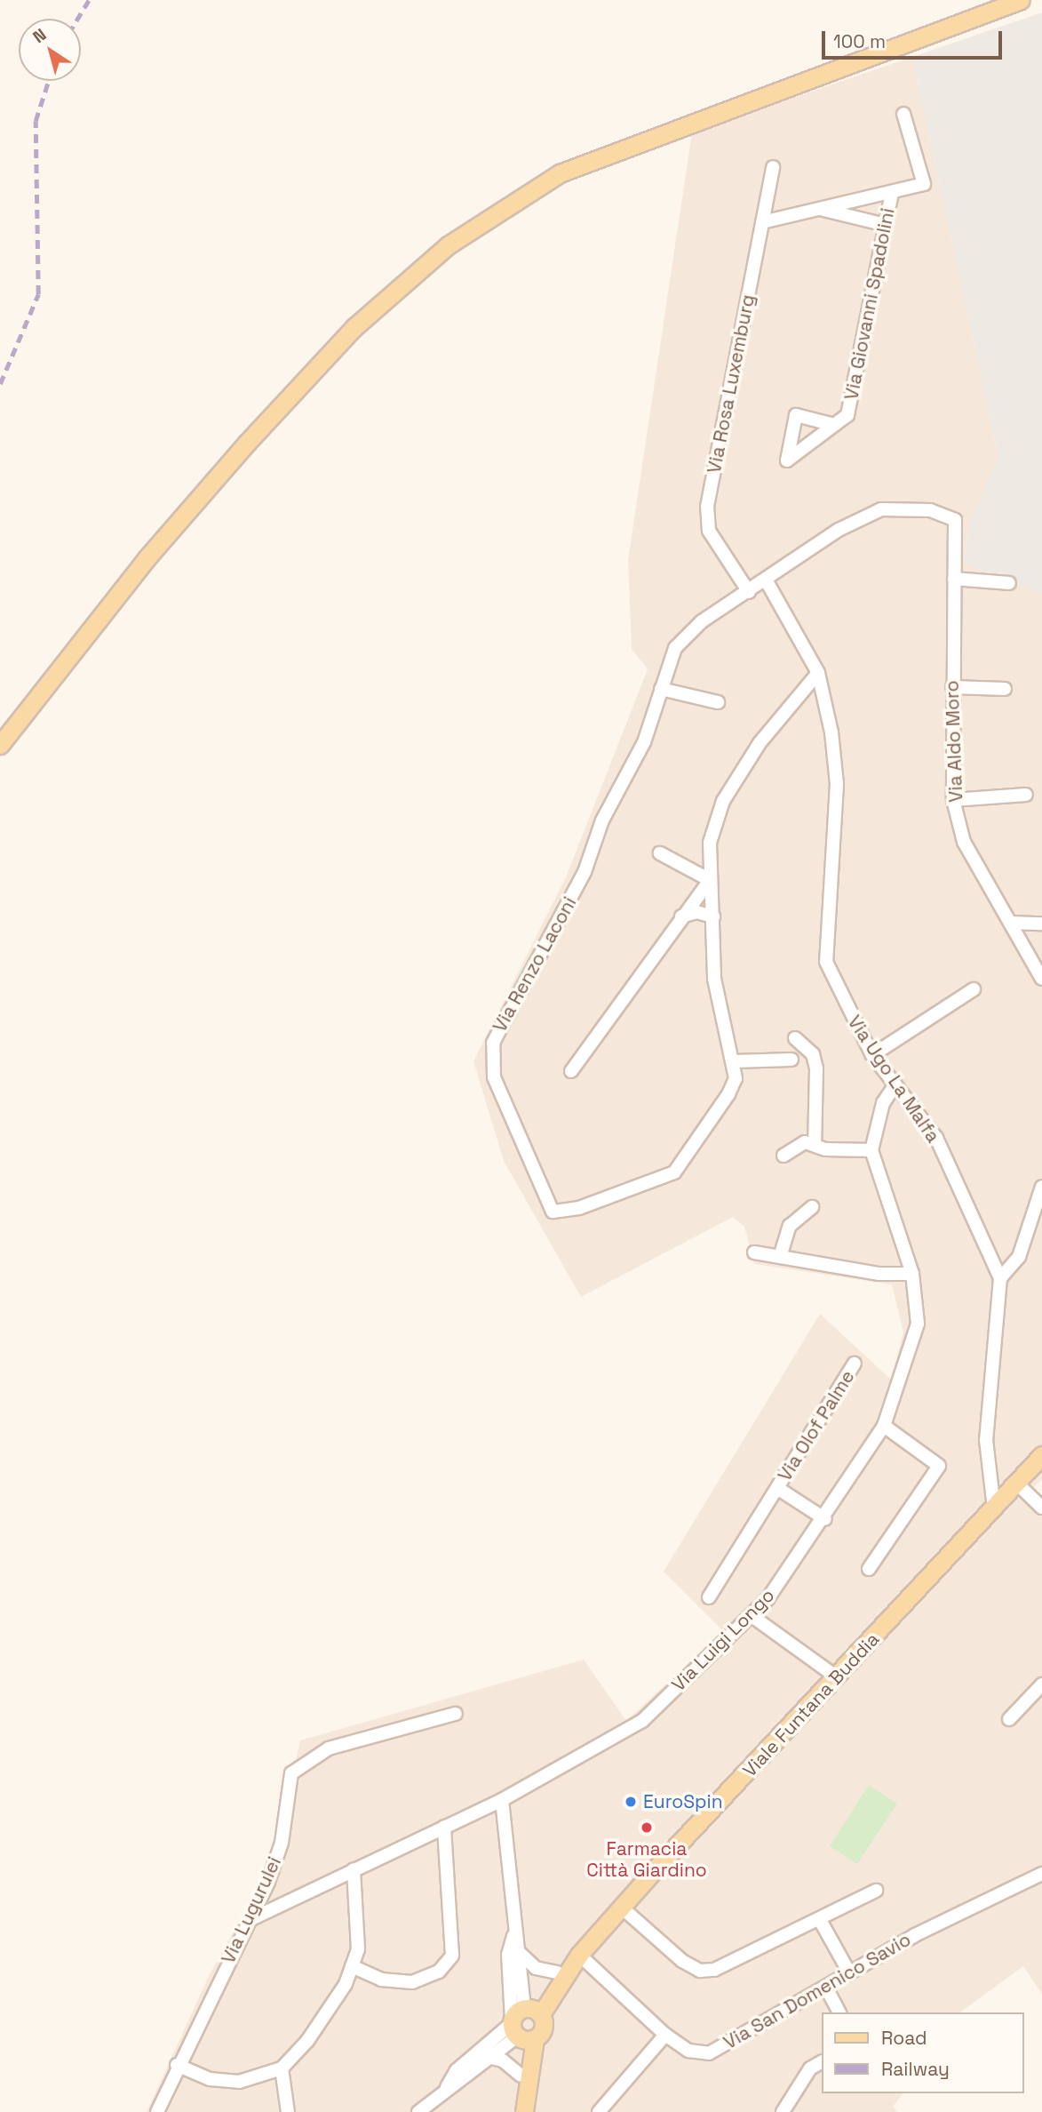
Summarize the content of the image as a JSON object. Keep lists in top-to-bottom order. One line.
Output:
{"streets":{"main road":["Viale Funtana Buddia"],"street":["Via Giovanni Spadolini","Via Rosa Luxemburg","Via Aldo Moro","Via Renzo Laconi","Via Ugo La Malfa","Via Olof Palme","Via Luigi Longo","Via Lugurulei","Via San Domenico Savio"]},"crossings":[["Via Aldo Moro","Via Ugo La Malfa"],["Via Renzo Laconi","Via Ugo La Malfa"],["Via Ugo La Malfa","Viale Funtana Buddia"],["Via Olof Palme","Via Luigi Longo"],["Via Luigi Longo","Via Lugurulei"],["Viale Funtana Buddia","Via San Domenico Savio"]],"places":["EuroSpin","Farmacia Città Giardino"],"legend":["Road","Railway"],"scale_bar":"100 m","north":"top left"}
